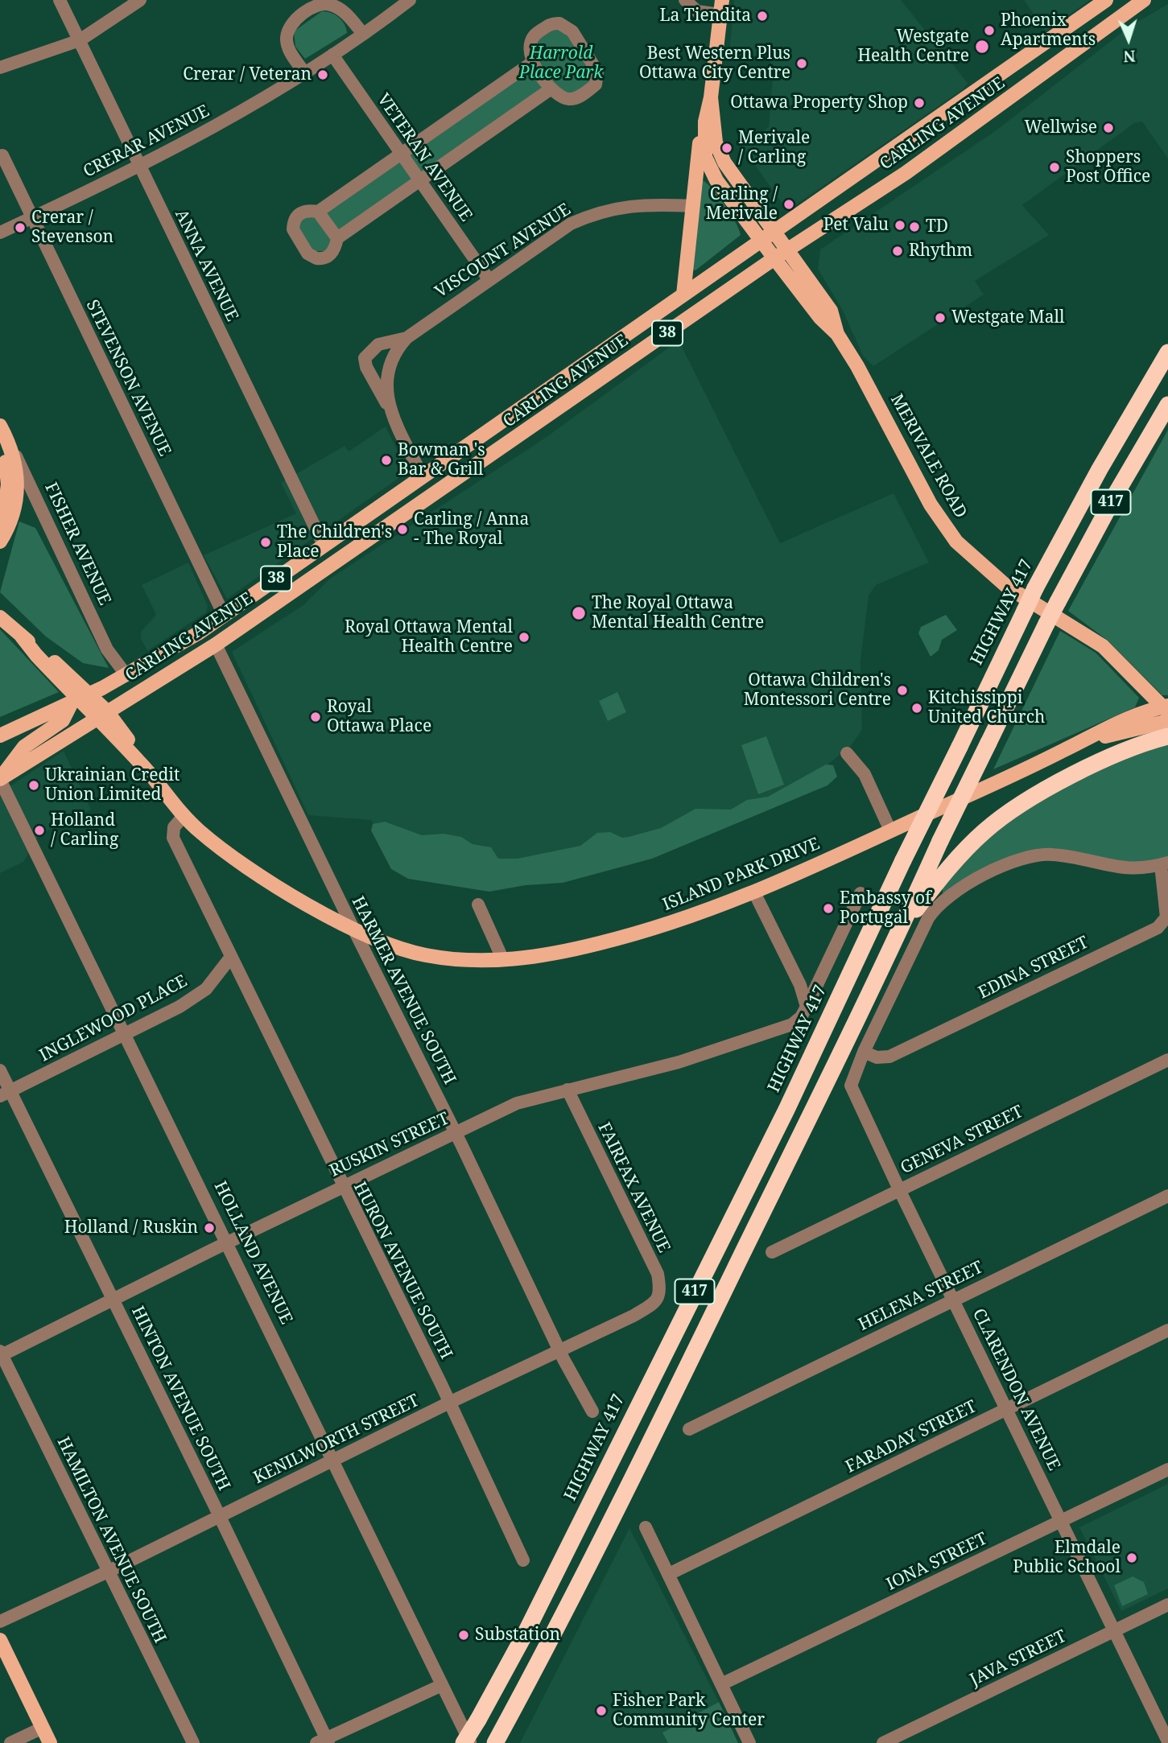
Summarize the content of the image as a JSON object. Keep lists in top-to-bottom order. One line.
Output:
{"streets":{"highway":["417","HIGHWAY 417"],"main road":["CARLING AVENUE","38","MERIVALE ROAD","FISHER AVENUE","ISLAND PARK DRIVE"],"street":["CRERAR AVENUE","VETERAN AVENUE","VISCOUNT AVENUE","ANNA AVENUE","STEVENSON AVENUE","EDINA STREET","HARMER AVENUE SOUTH","INGLEWOOD PLACE","GENEVA STREET","RUSKIN STREET","FAIRFAX AVENUE","HOLLAND AVENUE","HURON AVENUE SOUTH","HELENA STREET","CLARENDON AVENUE","HINTON AVENUE SOUTH","FARADAY STREET","KENILWORTH STREET","HAMILTON AVENUE SOUTH","IONA STREET","JAVA STREET"]},"crossings":[["CARLING AVENUE","VISCOUNT AVENUE"],["CARLING AVENUE","ANNA AVENUE"],["CARLING AVENUE","STEVENSON AVENUE"],["CARLING AVENUE","MERIVALE ROAD"],["CARLING AVENUE","FISHER AVENUE"],["CARLING AVENUE","ISLAND PARK DRIVE"],["CARLING AVENUE","HARMER AVENUE SOUTH"],["CARLING AVENUE","HOLLAND AVENUE"],["CRERAR AVENUE","VETERAN AVENUE"],["CRERAR AVENUE","ANNA AVENUE"],["CRERAR AVENUE","STEVENSON AVENUE"],["VETERAN AVENUE","VISCOUNT AVENUE"],["MERIVALE ROAD","ISLAND PARK DRIVE"],["ISLAND PARK DRIVE","HARMER AVENUE SOUTH"],["ISLAND PARK DRIVE","HURON AVENUE SOUTH"],["EDINA STREET","CLARENDON AVENUE"],["HARMER AVENUE SOUTH","RUSKIN STREET"],["HARMER AVENUE SOUTH","KENILWORTH STREET"],["INGLEWOOD PLACE","HOLLAND AVENUE"],["INGLEWOOD PLACE","HURON AVENUE SOUTH"],["INGLEWOOD PLACE","HINTON AVENUE SOUTH"],["GENEVA STREET","CLARENDON AVENUE"],["RUSKIN STREET","FAIRFAX AVENUE"],["RUSKIN STREET","HOLLAND AVENUE"],["RUSKIN STREET","HURON AVENUE SOUTH"],["RUSKIN STREET","HINTON AVENUE SOUTH"],["RUSKIN STREET","HAMILTON AVENUE SOUTH"],["FAIRFAX AVENUE","KENILWORTH STREET"],["HOLLAND AVENUE","KENILWORTH STREET"],["HURON AVENUE SOUTH","KENILWORTH STREET"],["HELENA STREET","CLARENDON AVENUE"],["CLARENDON AVENUE","FARADAY STREET"],["CLARENDON AVENUE","IONA STREET"],["CLARENDON AVENUE","JAVA STREET"],["HINTON AVENUE SOUTH","KENILWORTH STREET"],["KENILWORTH STREET","HAMILTON AVENUE SOUTH"]],"parks":["Harrold Place Park"],"places":["La Tiendita","Phoenix Apartments","Westgate Health Centre","Best Western Plus Ottawa City Centre","Crerar / Veteran","Ottawa Property Shop","Wellwise","Merivale / Carling","Shoppers Post Office","Carling / Merivale","Pet Valu","TD","Crerar / Stevenson","Rhythm","Westgate Mall","Bowman 's Bar & Grill","Carling / Anna - The Royal","The Children's Place","The Royal Ottawa Mental Health Centre","Royal Ottawa Mental Health Centre","Ottawa Children's Montessori Centre","Kitchissippi United Church","Royal Ottawa Place","Ukrainian Credit Union Limited","Holland / Carling","Embassy of Portugal","Holland / Ruskin","Elmdale Public School","Substation","Fisher Park Community Center"],"north":"bottom"}
